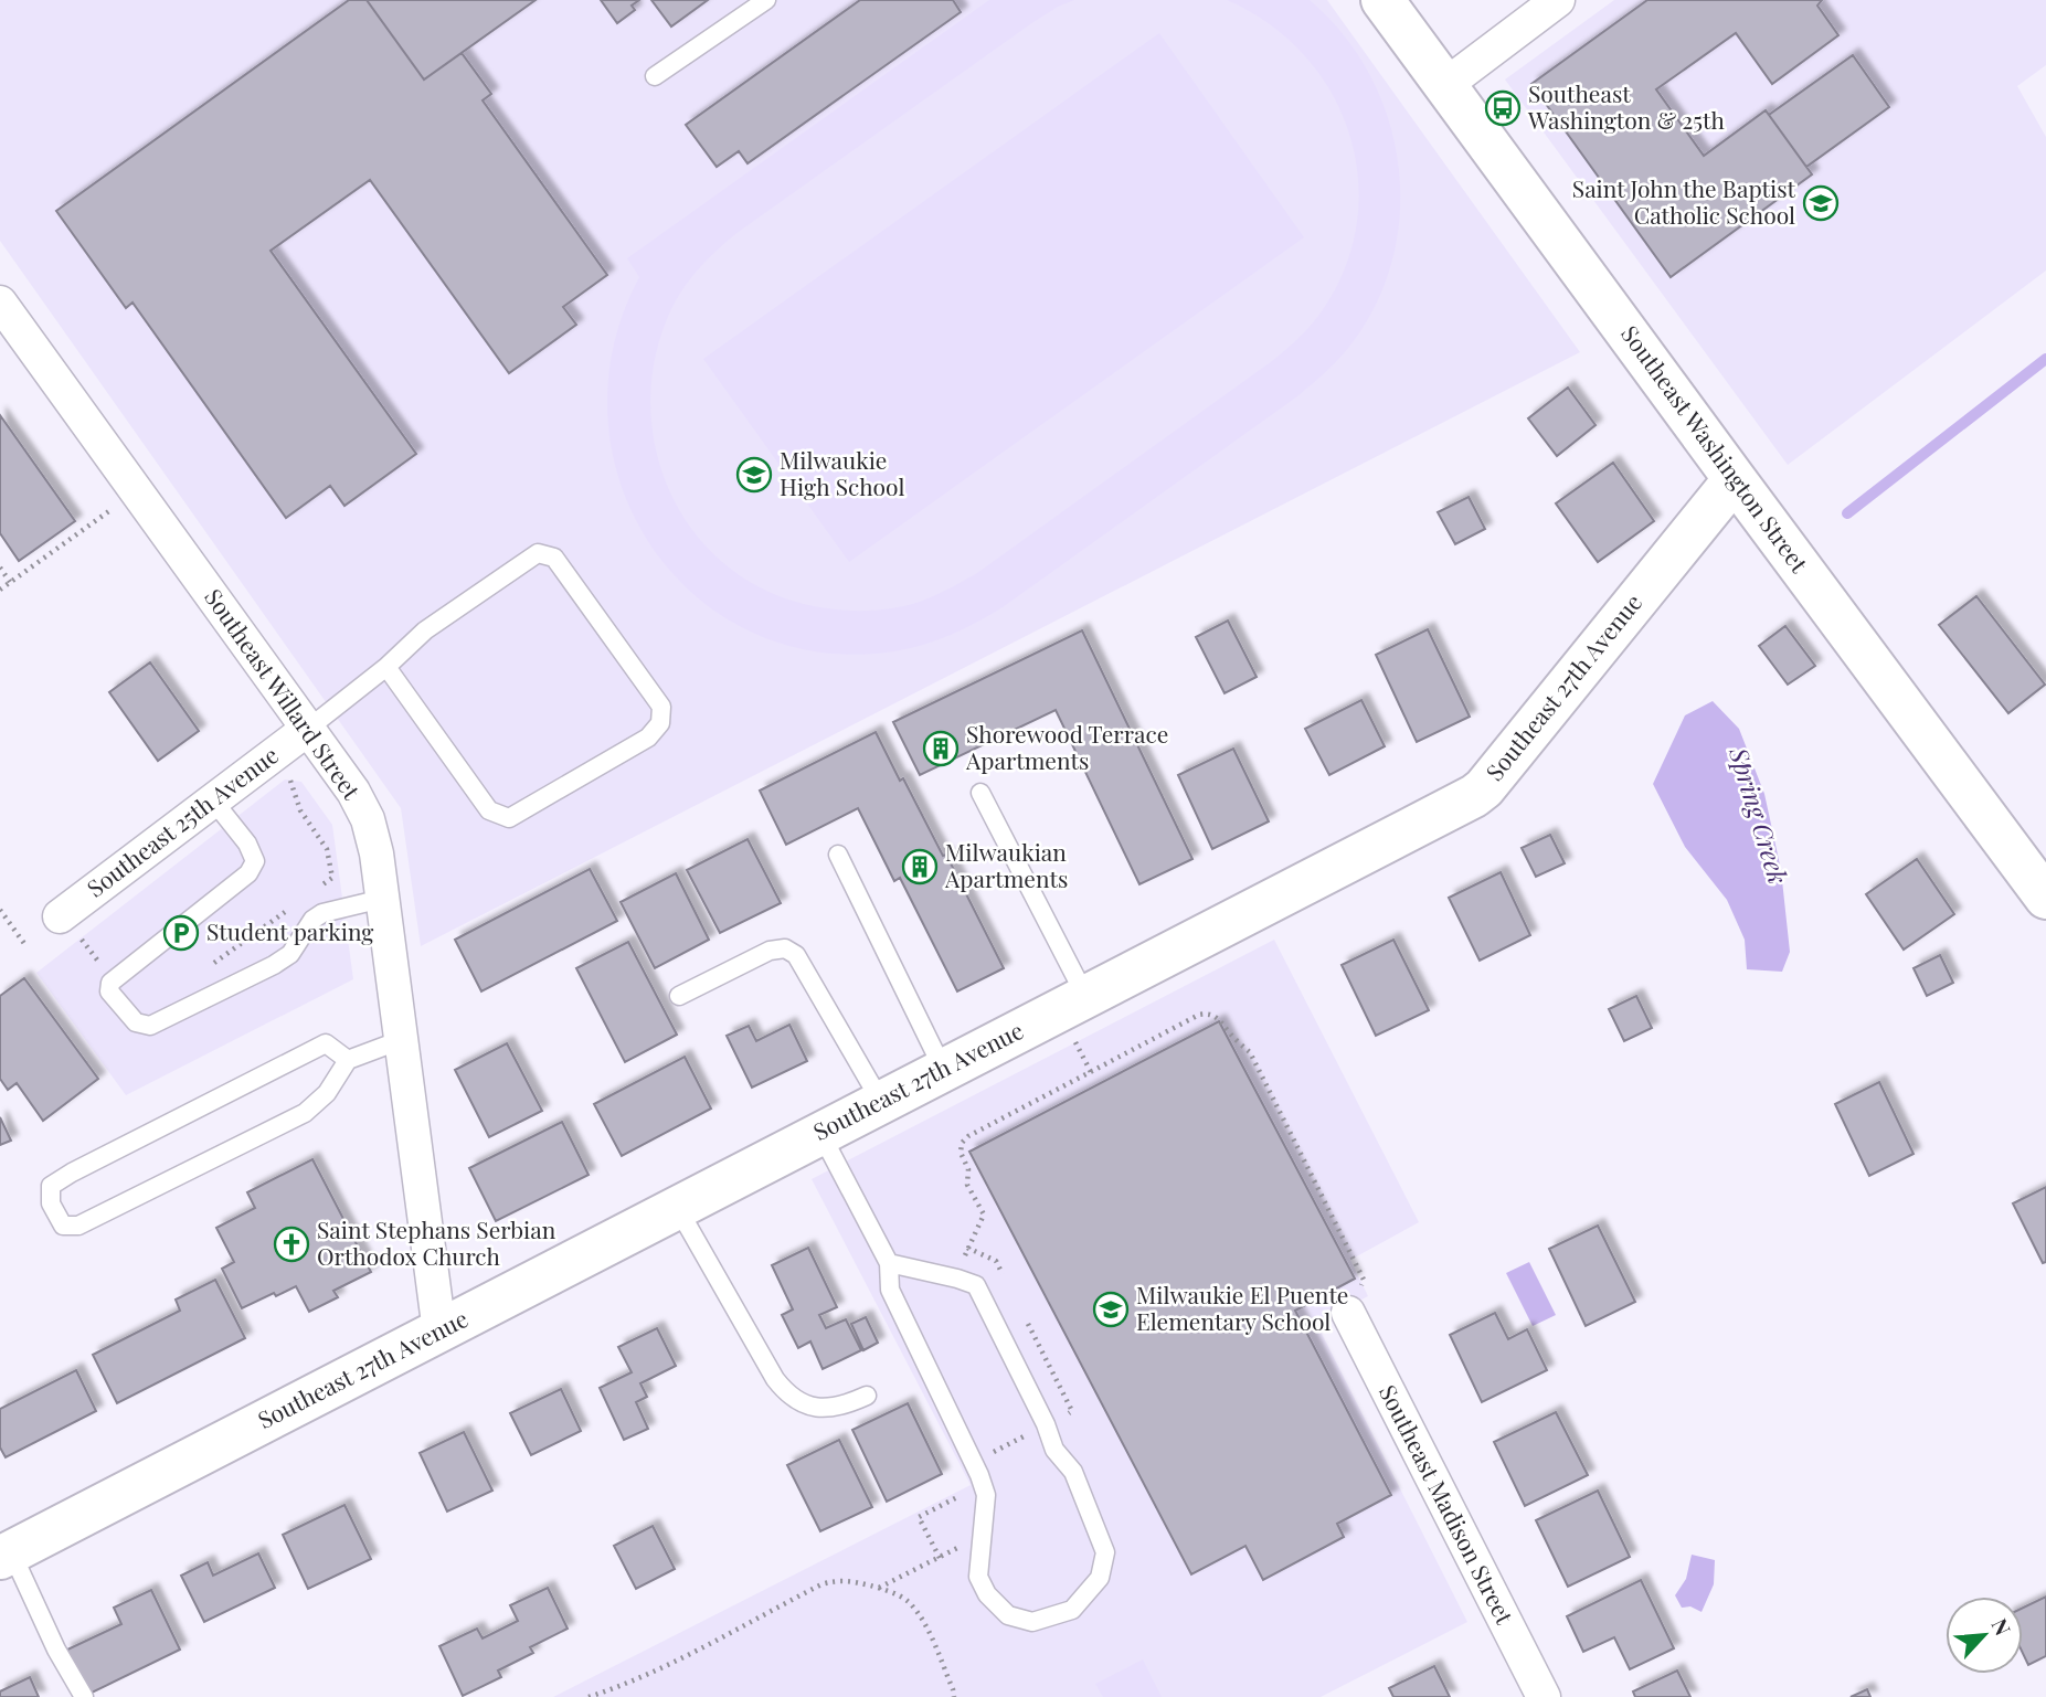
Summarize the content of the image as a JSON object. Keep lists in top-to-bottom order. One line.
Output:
{"streets":{"street":["Southeast Washington Street","Southeast 27th Avenue","Southeast Willard Street","Southeast 25th Avenue","Southeast Madison Street"]},"crossings":[["Southeast Washington Street","Southeast 27th Avenue"],["Southeast 27th Avenue","Southeast Willard Street"],["Southeast Willard Street","Southeast 25th Avenue"]],"water":["Spring Creek"],"places":{"bus stop":["Southeast Washington & 25th"],"school or university":["Saint John the Baptist Catholic School","Milwaukie High School","Milwaukie El Puente Elementary School"],"building":["Shorewood Terrace Apartments","Milwaukian Apartments"],"parking":["Student parking"],"church":["Saint Stephans Serbian Orthodox Church"]},"north":"top right"}
